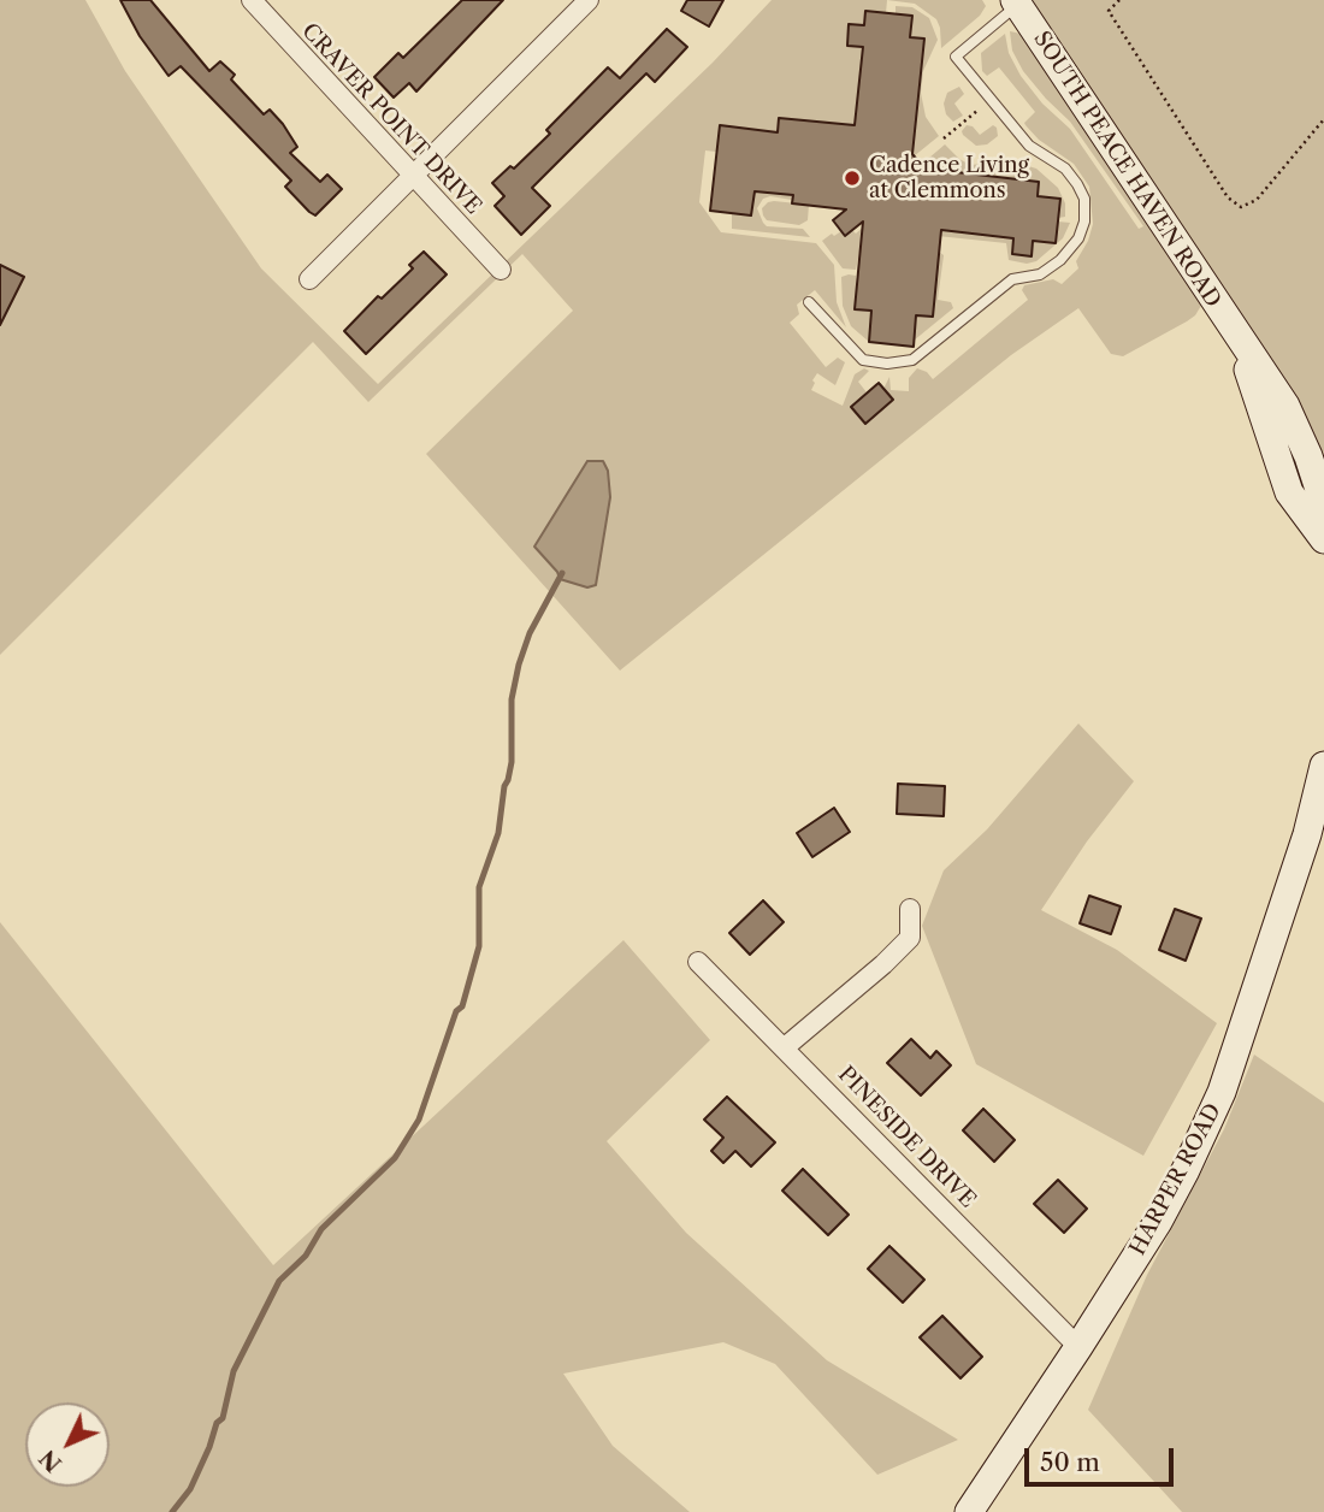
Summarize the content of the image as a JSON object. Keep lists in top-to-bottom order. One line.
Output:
{"streets":{"street":["CRAVER POINT DRIVE","SOUTH PEACE HAVEN ROAD","PINESIDE DRIVE","HARPER ROAD"]},"crossings":[["PINESIDE DRIVE","HARPER ROAD"]],"places":["Cadence Living at Clemmons"],"scale_bar":"50 m","north":"bottom left"}
